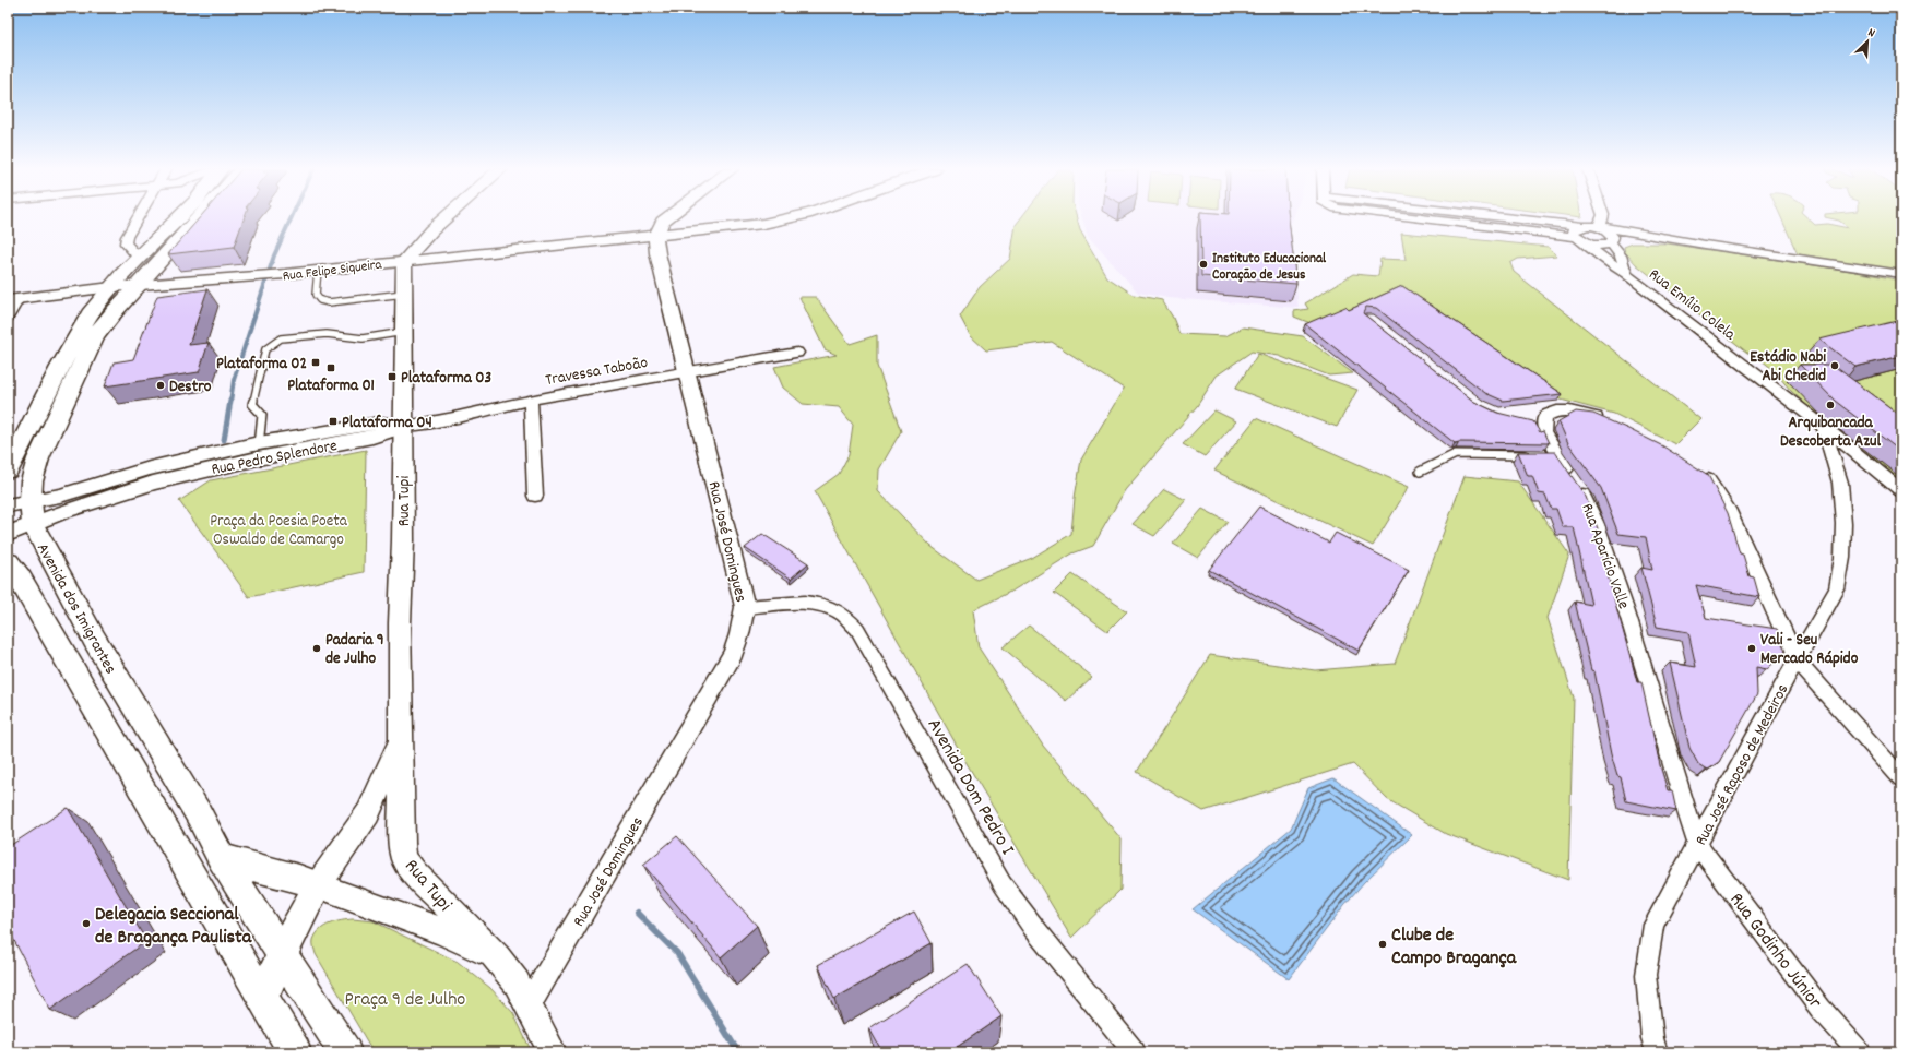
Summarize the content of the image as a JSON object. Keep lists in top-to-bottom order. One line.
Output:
{"streets":{"main road":["Rua Tupi","Avenida dos Imigrantes"],"street":["Rua Felipe Siqueira","Rua Emílio Colela","Travessa Taboão","Rua Pedro Splendore","Rua José Domingues","Rua Aparício Valle","Rua José Raposo de Medeiros","Avenida Dom Pedro I","Rua Godinho Júnior"]},"crossings":[["Rua Felipe Siqueira","Rua Tupi"],["Rua Felipe Siqueira","Rua José Domingues"],["Rua Emílio Colela","Rua José Raposo de Medeiros"],["Travessa Taboão","Rua Pedro Splendore"],["Travessa Taboão","Rua Tupi"],["Travessa Taboão","Rua José Domingues"],["Rua Pedro Splendore","Rua Tupi"],["Rua Pedro Splendore","Avenida dos Imigrantes"],["Rua Tupi","Rua José Domingues"],["Rua José Domingues","Avenida Dom Pedro I"],["Rua Aparício Valle","Rua José Raposo de Medeiros"],["Rua Aparício Valle","Rua Godinho Júnior"],["Rua José Raposo de Medeiros","Rua Godinho Júnior"]],"parks":["Praça da Poesia Poeta Oswaldo de Camargo","Praça 9 de Julho"],"places":{"other":["Instituto Educacional Coração de Jesus","Estádio Nabi Abi Chedid","Destro","Arquibancada Descoberta Azul","Padaria 9 de Julho","Vali - Seu Mercado Rápido","Delegacia Seccional de Bragança Paulista","Clube de Campo Bragança"],"transit":["Plataforma 02","Plataforma 01","Plataforma 03","Plataforma 04"]},"north":"top right"}
